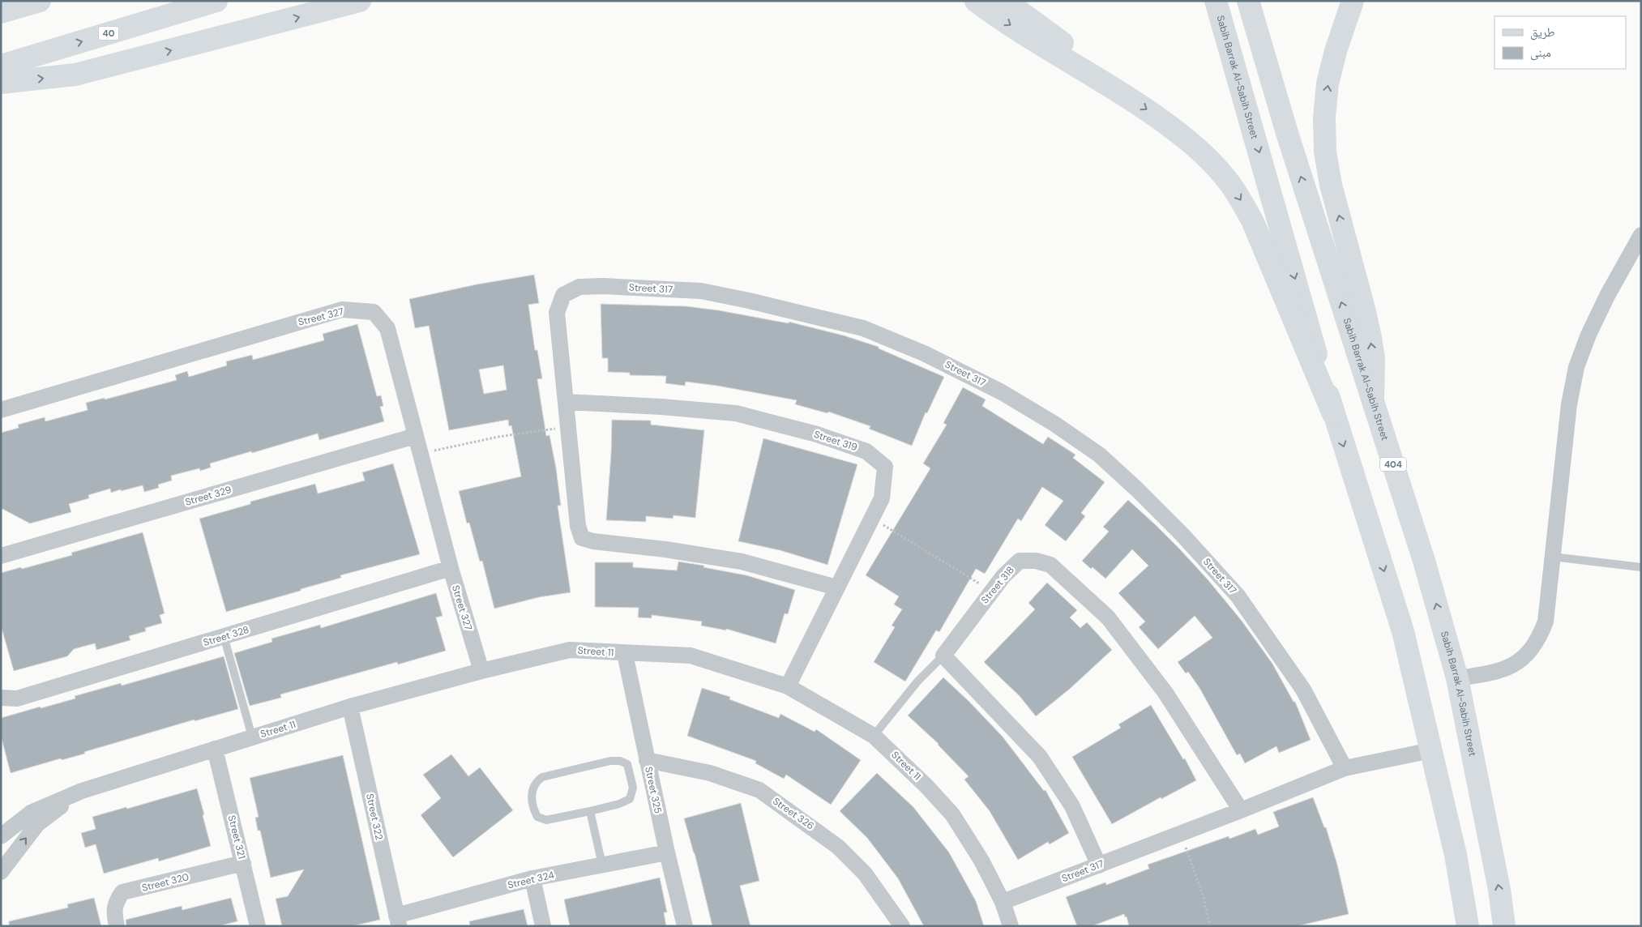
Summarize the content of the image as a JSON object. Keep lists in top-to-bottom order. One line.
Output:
{"streets":{"main road":["40","Sabih Barrak Al-Sabih Street","404"],"street":["Street 317","Street 327","Street 319","Street 329","Street 318","Street 328","Street 11","Street 325","Street 326","Street 322","Street 321","Street 324","Street 320"]},"crossings":[["Street 317","Street 319"],["Street 317","Street 318"],["Street 317","Street 11"],["Street 327","Street 329"],["Street 327","Street 328"],["Street 327","Street 11"],["Street 319","Street 11"],["Street 11","Street 325"],["Street 11","Street 322"],["Street 11","Street 321"],["Street 325","Street 326"],["Street 325","Street 324"],["Street 322","Street 324"],["Street 321","Street 320"]],"legend":["طريق","مبنى"]}
